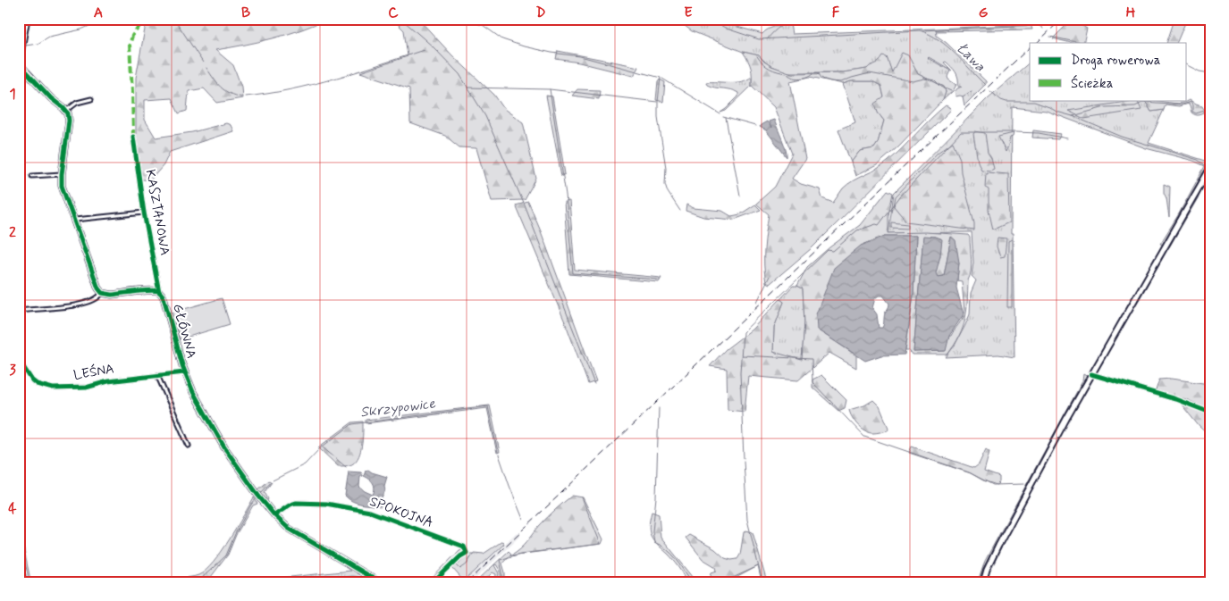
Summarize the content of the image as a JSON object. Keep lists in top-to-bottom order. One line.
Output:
{"streets":{"street":["KASZTANOWA","GŁÓWNA","LEŚNA","SPOKOJNA"]},"crossings":[["KASZTANOWA","GŁÓWNA"],["GŁÓWNA","LEŚNA"],["GŁÓWNA","SPOKOJNA"]],"water":["Ława","Skrzypowice"],"legend":["Droga rowerowa","Ścieżka"],"grid":{"columns":["A","B","C","D","E","F","G","H"],"rows":["1","2","3","4"]}}
